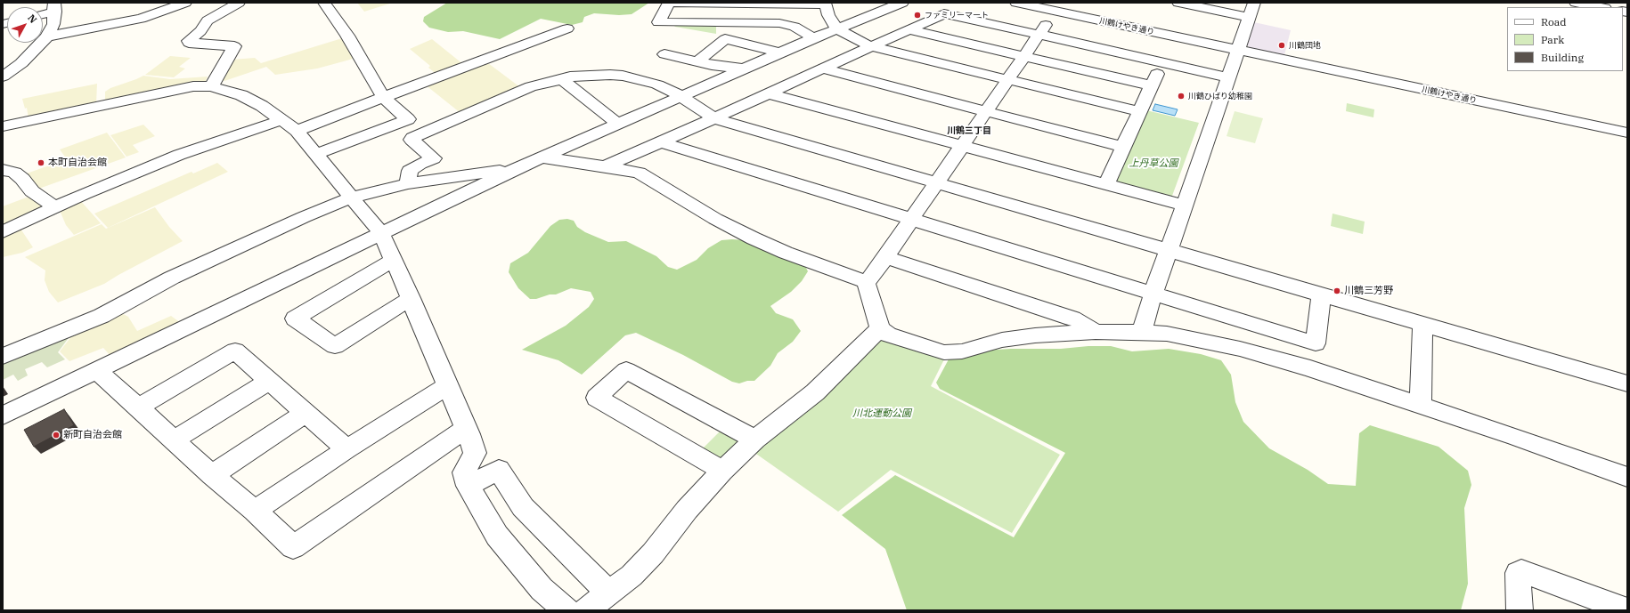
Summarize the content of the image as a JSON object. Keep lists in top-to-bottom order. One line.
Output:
{"streets":{"street":["川鶴けやき通り"]},"districts":["川鶴三丁目"],"parks":["上丹草公園","川北運動公園"],"places":["ファミリーマート","川鶴団地","川鶴ひばり幼稚園","本町自治会館","川鶴三芳野","新町自治会館"],"legend":["Road","Park","Building"],"north":"top right"}
